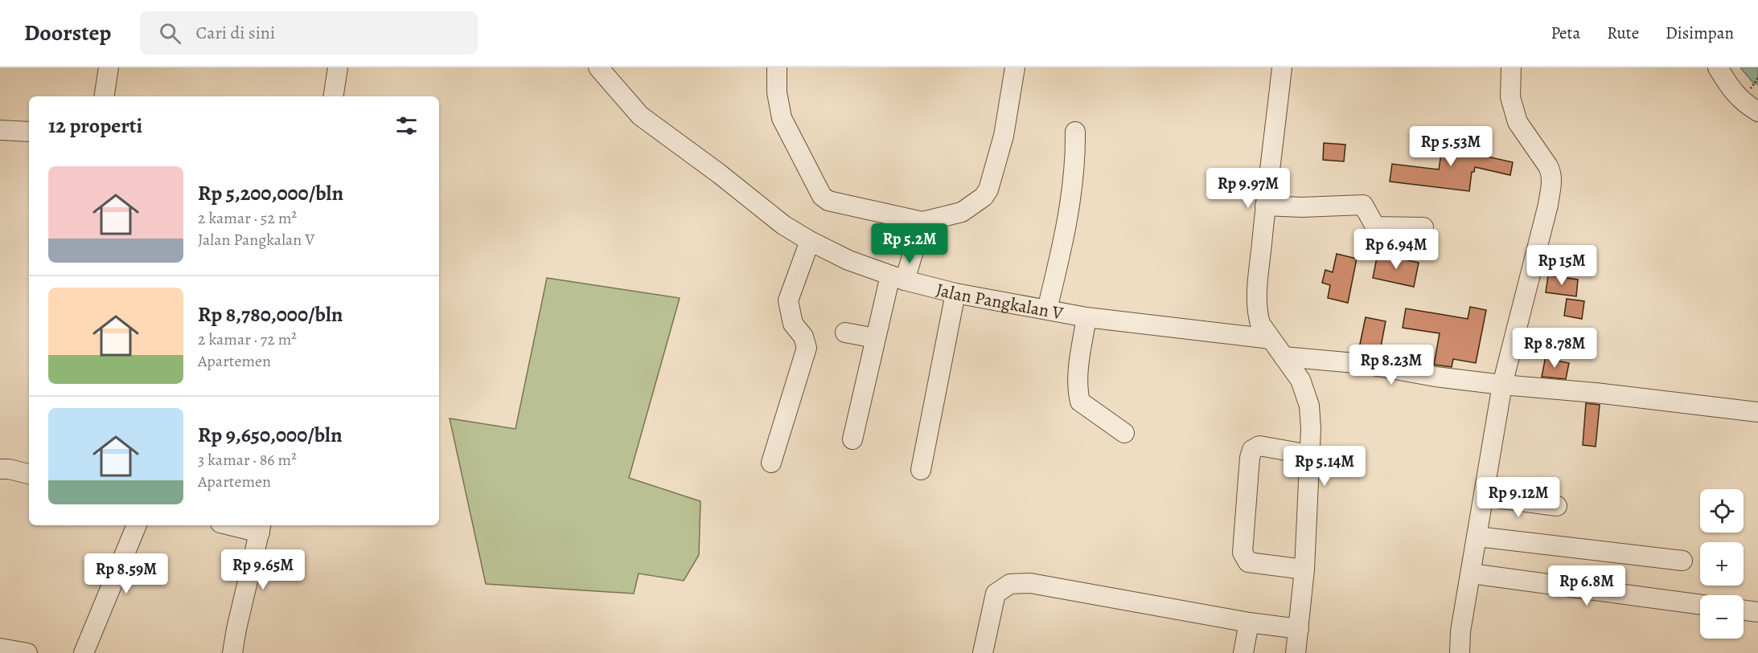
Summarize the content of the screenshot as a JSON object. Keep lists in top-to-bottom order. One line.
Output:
{"streets":{"street":["Jalan Pangkalan V"]},"page":{"header":"Doorstep","search":"Cari di sini","nav":["Peta","Rute","Disimpan"],"heading":"12 properti","price":["Rp 5.53M","Rp 9.97M","Rp 5.2M","Rp 6.94M","Rp 15M","Rp 8.78M","Rp 8.23M","Rp 5.14M","Rp 9.12M","Rp 9.65M","Rp 8.59M","Rp 6.8M"],"list":[{"name":"Rp 5,200,000/bln","note":"2 kamar · 52 m² · Jalan Pangkalan V"},{"name":"Rp 8,780,000/bln","note":"2 kamar · 72 m² · Apartemen"},{"name":"Rp 9,650,000/bln","note":"3 kamar · 86 m² · Apartemen"}],"map_buttons":["+","−"]}}
